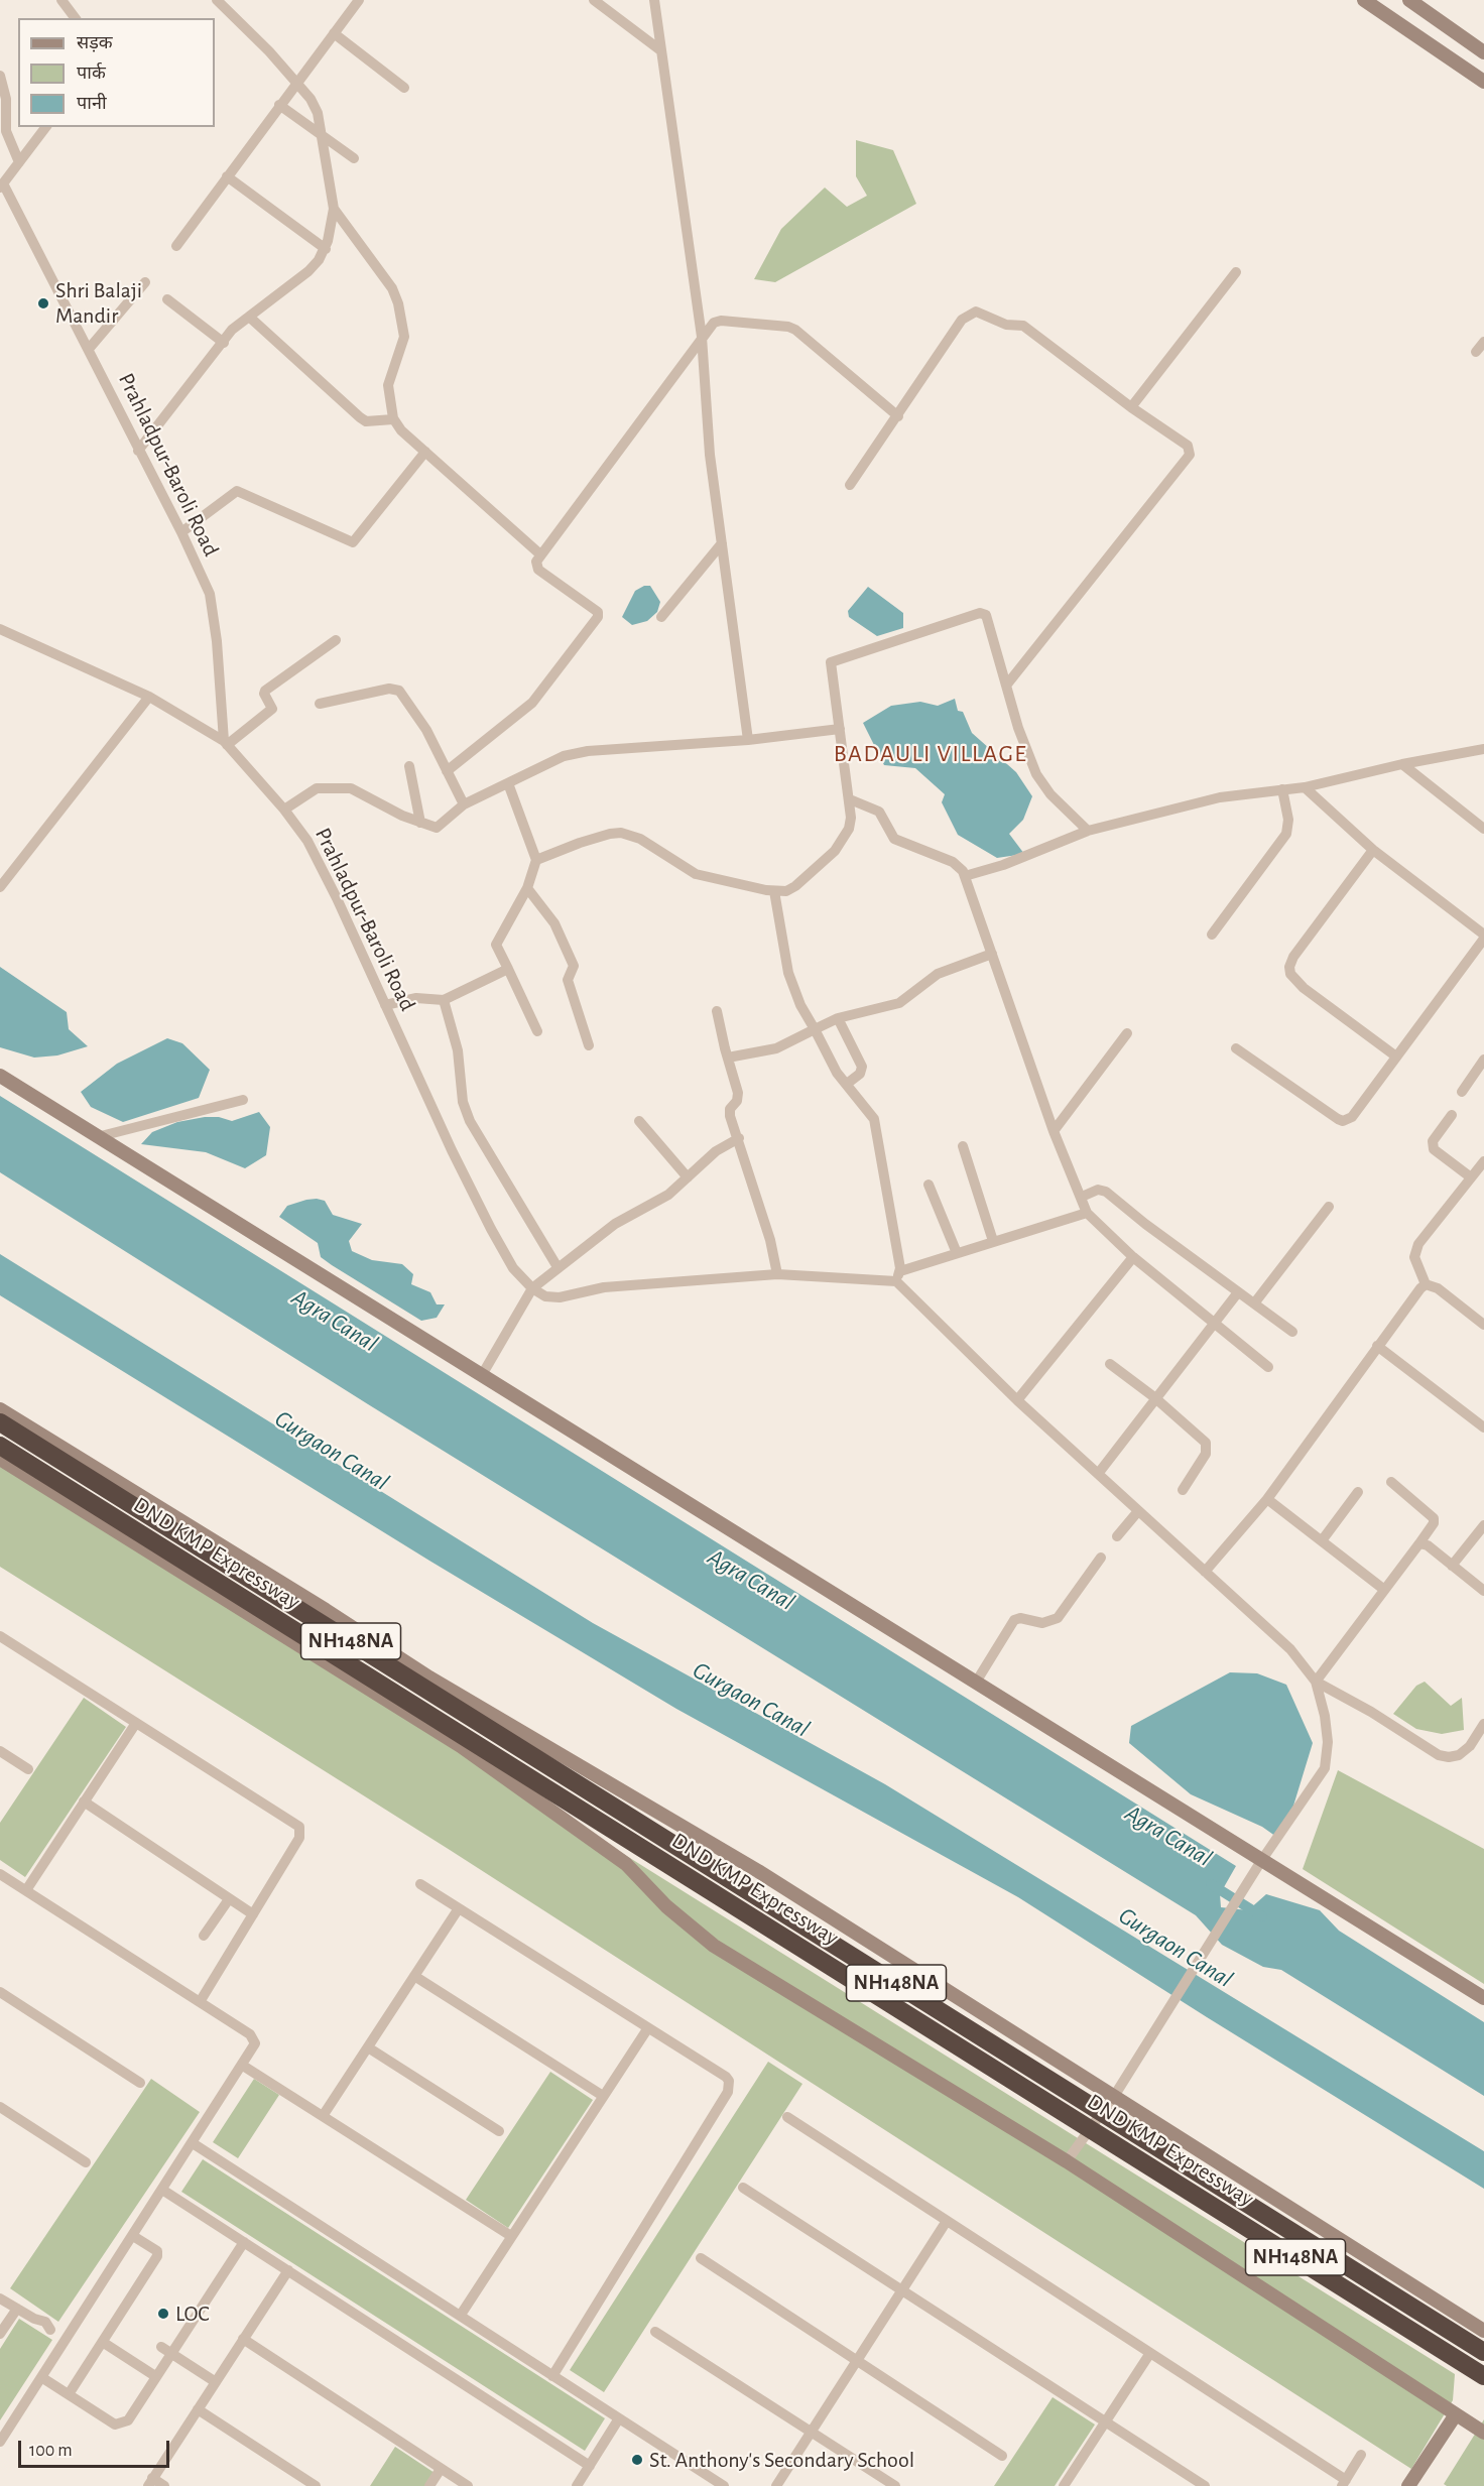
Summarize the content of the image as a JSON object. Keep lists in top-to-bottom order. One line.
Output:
{"streets":{"highway":["DND KMP Expressway","NH148NA"],"street":["Prahladpur-Baroli Road"]},"districts":["BADAULI VILLAGE"],"water":["Agra Canal","Gurgaon Canal"],"places":["Shri Balaji Mandir","LOC","St. Anthony's Secondary School"],"legend":["सड़क","पार्क","पानी"],"scale_bar":"100 m"}
